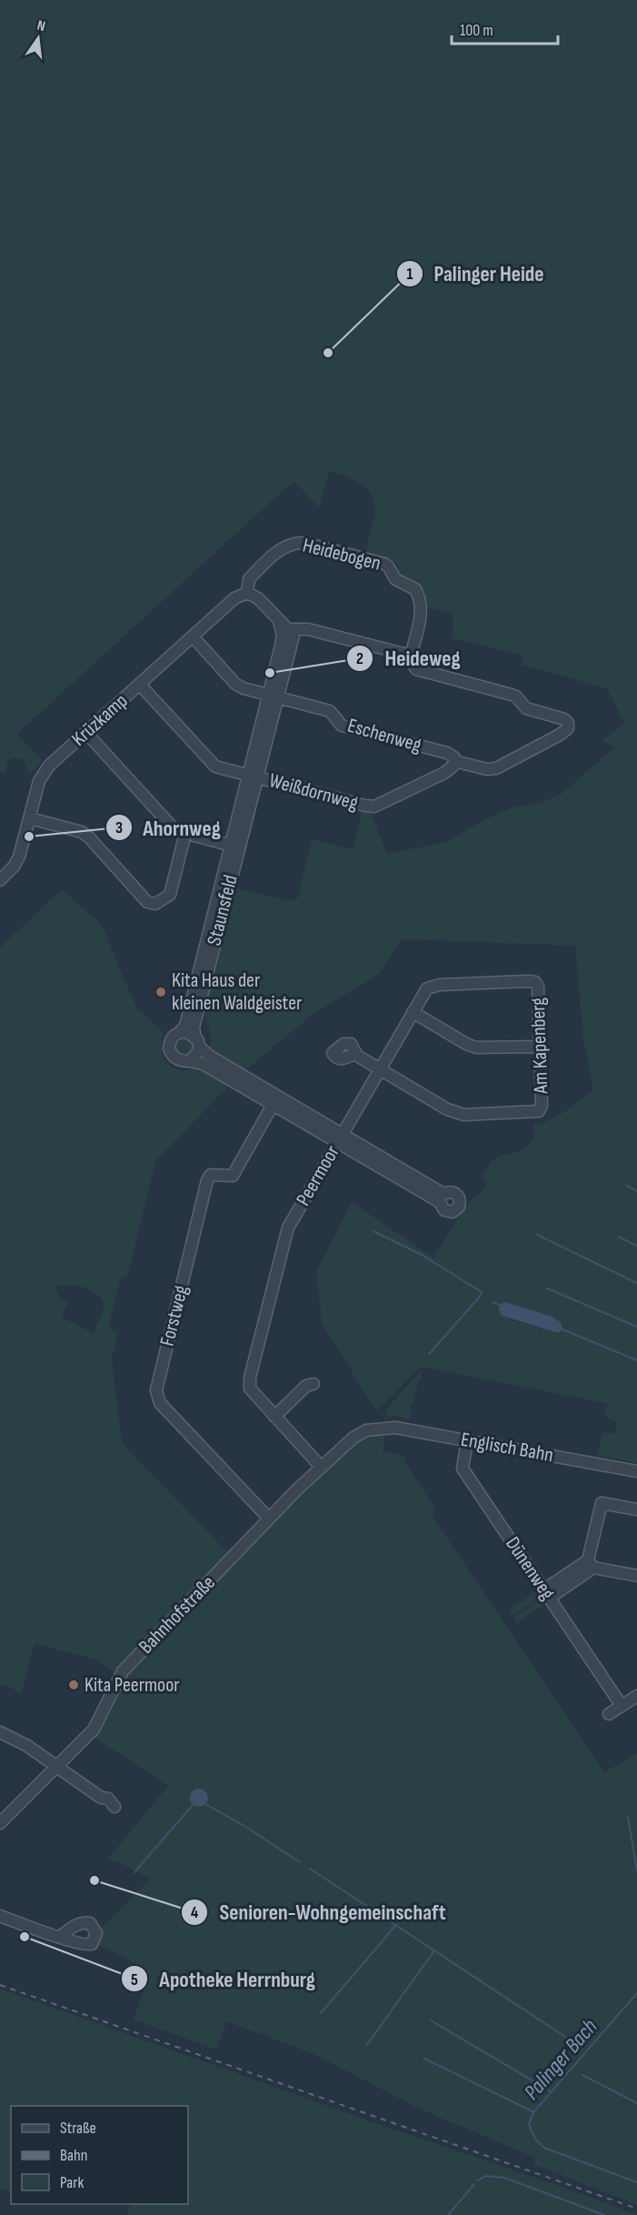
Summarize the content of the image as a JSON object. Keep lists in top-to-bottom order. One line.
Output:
{"streets":{"street":["Heidebogen","Krüzkamp","Eschenweg","Weißdornweg","Staunsfeld","Am Kapenberg","Peermoor","Forstweg","Englisch Bahn","Dünenweg","Bahnhofstraße"]},"crossings":[["Heidebogen","Krüzkamp"],["Heidebogen","Eschenweg"],["Krüzkamp","Eschenweg"],["Krüzkamp","Weißdornweg"],["Eschenweg","Weißdornweg"],["Eschenweg","Staunsfeld"],["Weißdornweg","Staunsfeld"],["Am Kapenberg","Peermoor"],["Peermoor","Bahnhofstraße"],["Forstweg","Bahnhofstraße"],["Englisch Bahn","Dünenweg"],["Englisch Bahn","Bahnhofstraße"]],"water":["Palinger Bach"],"places":["Palinger Heide","Heideweg","Ahornweg","Kita Haus der kleinen Waldgeister","Kita Peermoor","Senioren-Wohngemeinschaft","Apotheke Herrnburg"],"legend":["Straße","Bahn","Park"],"scale_bar":"100 m","north":"top"}
